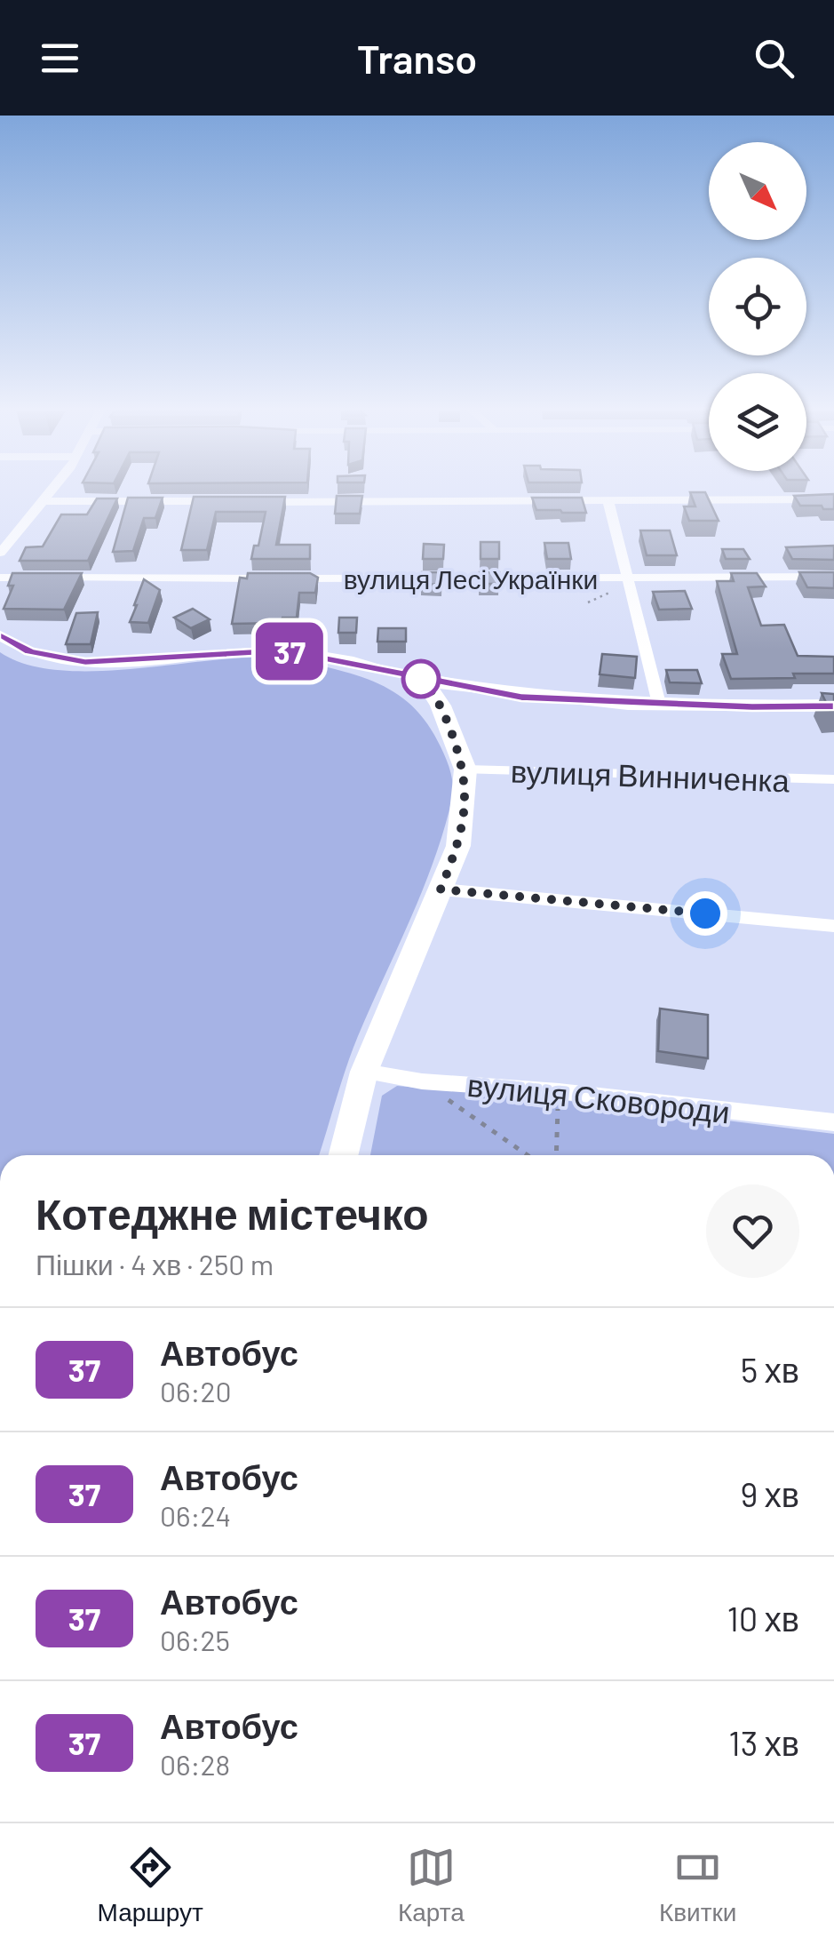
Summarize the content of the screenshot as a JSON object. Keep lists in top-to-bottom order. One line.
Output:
{"streets":{"street":["вулиця Лесі Українки","вулиця Винниченка","вулиця Сковороди"]},"lines":["bus line 37"],"north":"bottom right","page":{"header":"Transo","on_map":"37","heading":["Котеджне містечко","Пішки · 4 хв · 250 m"],"list":[{"mark":"37","name":"Автобус","note":"06:20","value":"5 хв"},{"mark":"37","name":"Автобус","note":"06:24","value":"9 хв"},{"mark":"37","name":"Автобус","note":"06:25","value":"10 хв"},{"mark":"37","name":"Автобус","note":"06:28","value":"13 хв"}],"tabs":["Маршрут","Карта","Квитки"]}}
